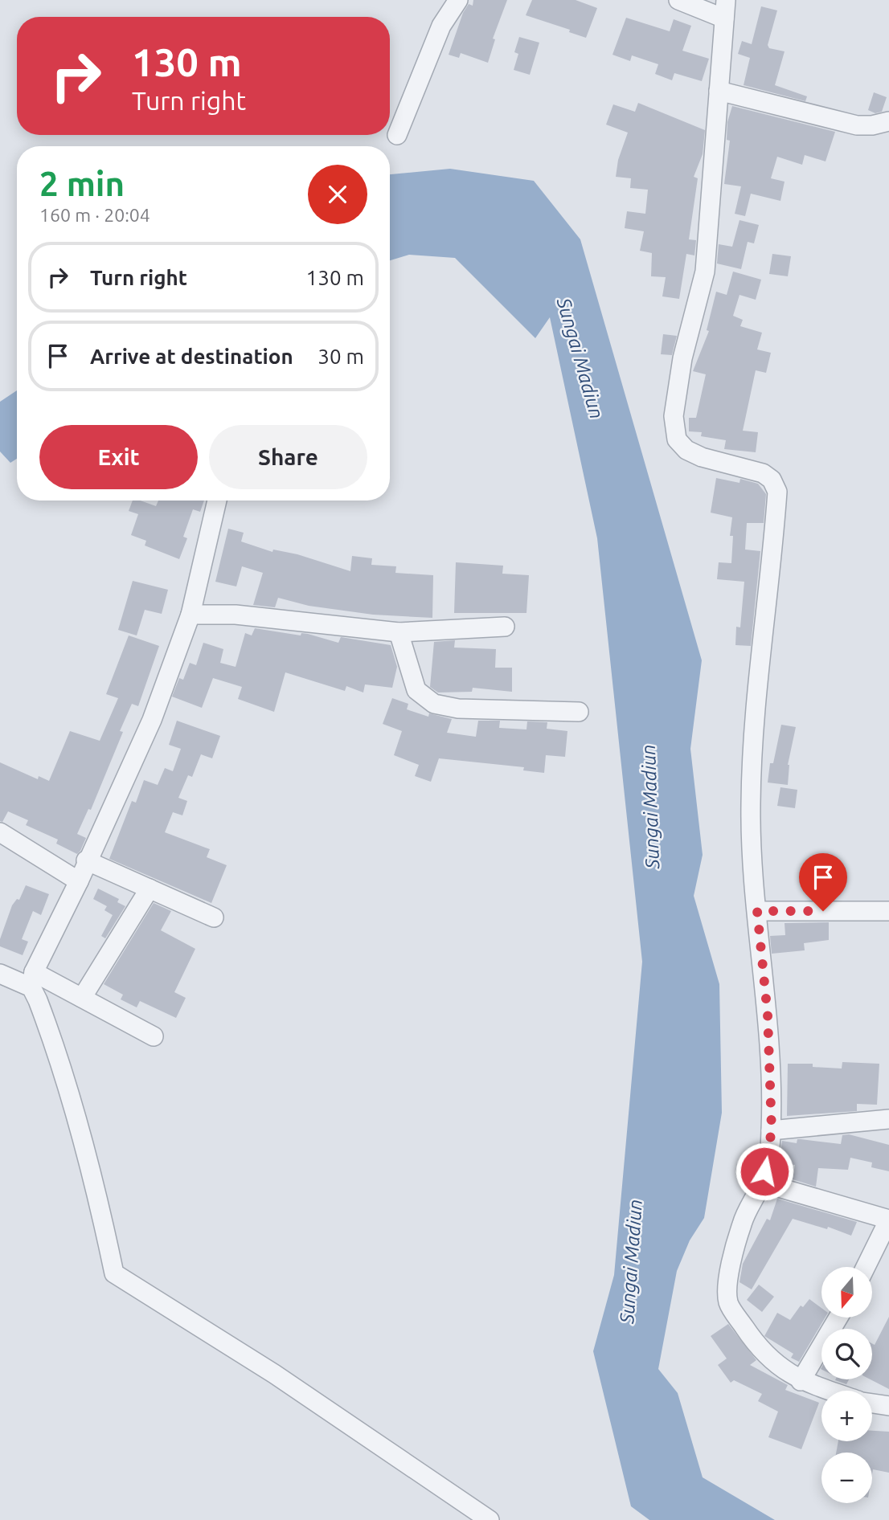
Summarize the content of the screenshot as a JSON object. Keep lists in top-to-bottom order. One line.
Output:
{"water":["Sungai Madiun"],"north":"bottom","page":{"turn":["130 m","Turn right"],"heading":["2 min","160 m · 20:04"],"list":[{"name":"Turn right","value":"130 m"},{"name":"Arrive at destination","value":"30 m"}],"buttons":["Exit","Share"],"map_buttons":["+","−"]}}
